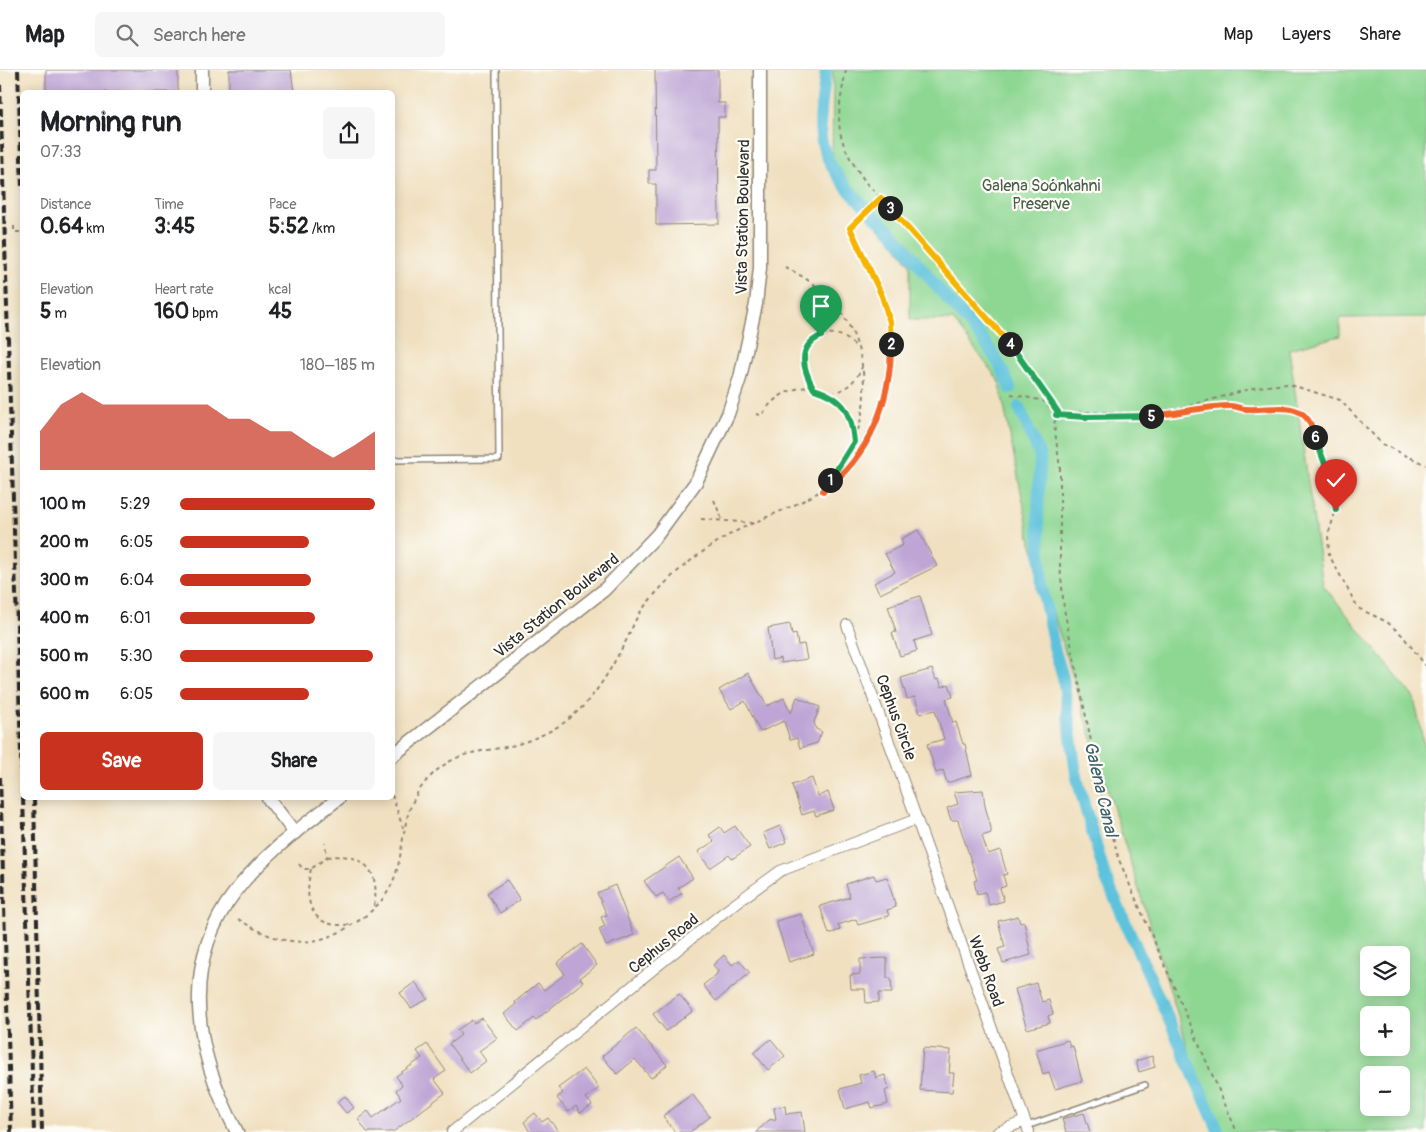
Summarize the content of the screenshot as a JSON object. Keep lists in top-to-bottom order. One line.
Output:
{"streets":{"street":["Vista Station Boulevard","Cephus Circle","Cephus Road","Webb Road"]},"crossings":[["Cephus Circle","Cephus Road"],["Cephus Circle","Webb Road"],["Cephus Road","Webb Road"]],"water":["Galena Canal"],"parks":["Galena Soónkahni Preserve"],"page":{"header":"Map","search":"Search here","nav":["Map","Layers","Share"],"heading":["Morning run","07:33"],"stats":[["Distance","0.64 km"],["Time","3:45"],["Pace","5:52 /km"],["Elevation","5 m"],["Heart rate","160 bpm"],["kcal","45"]],"pins":["3","2","4","5","6","1"],"chart":["Elevation","180–185 m"],"list":[{"name":"100 m","note":"5:29"},{"name":"200 m","note":"6:05"},{"name":"300 m","note":"6:04"},{"name":"400 m","note":"6:01"},{"name":"500 m","note":"5:30"},{"name":"600 m","note":"6:05"}],"buttons":["Save","Share"],"map_buttons":["+","−"]}}
